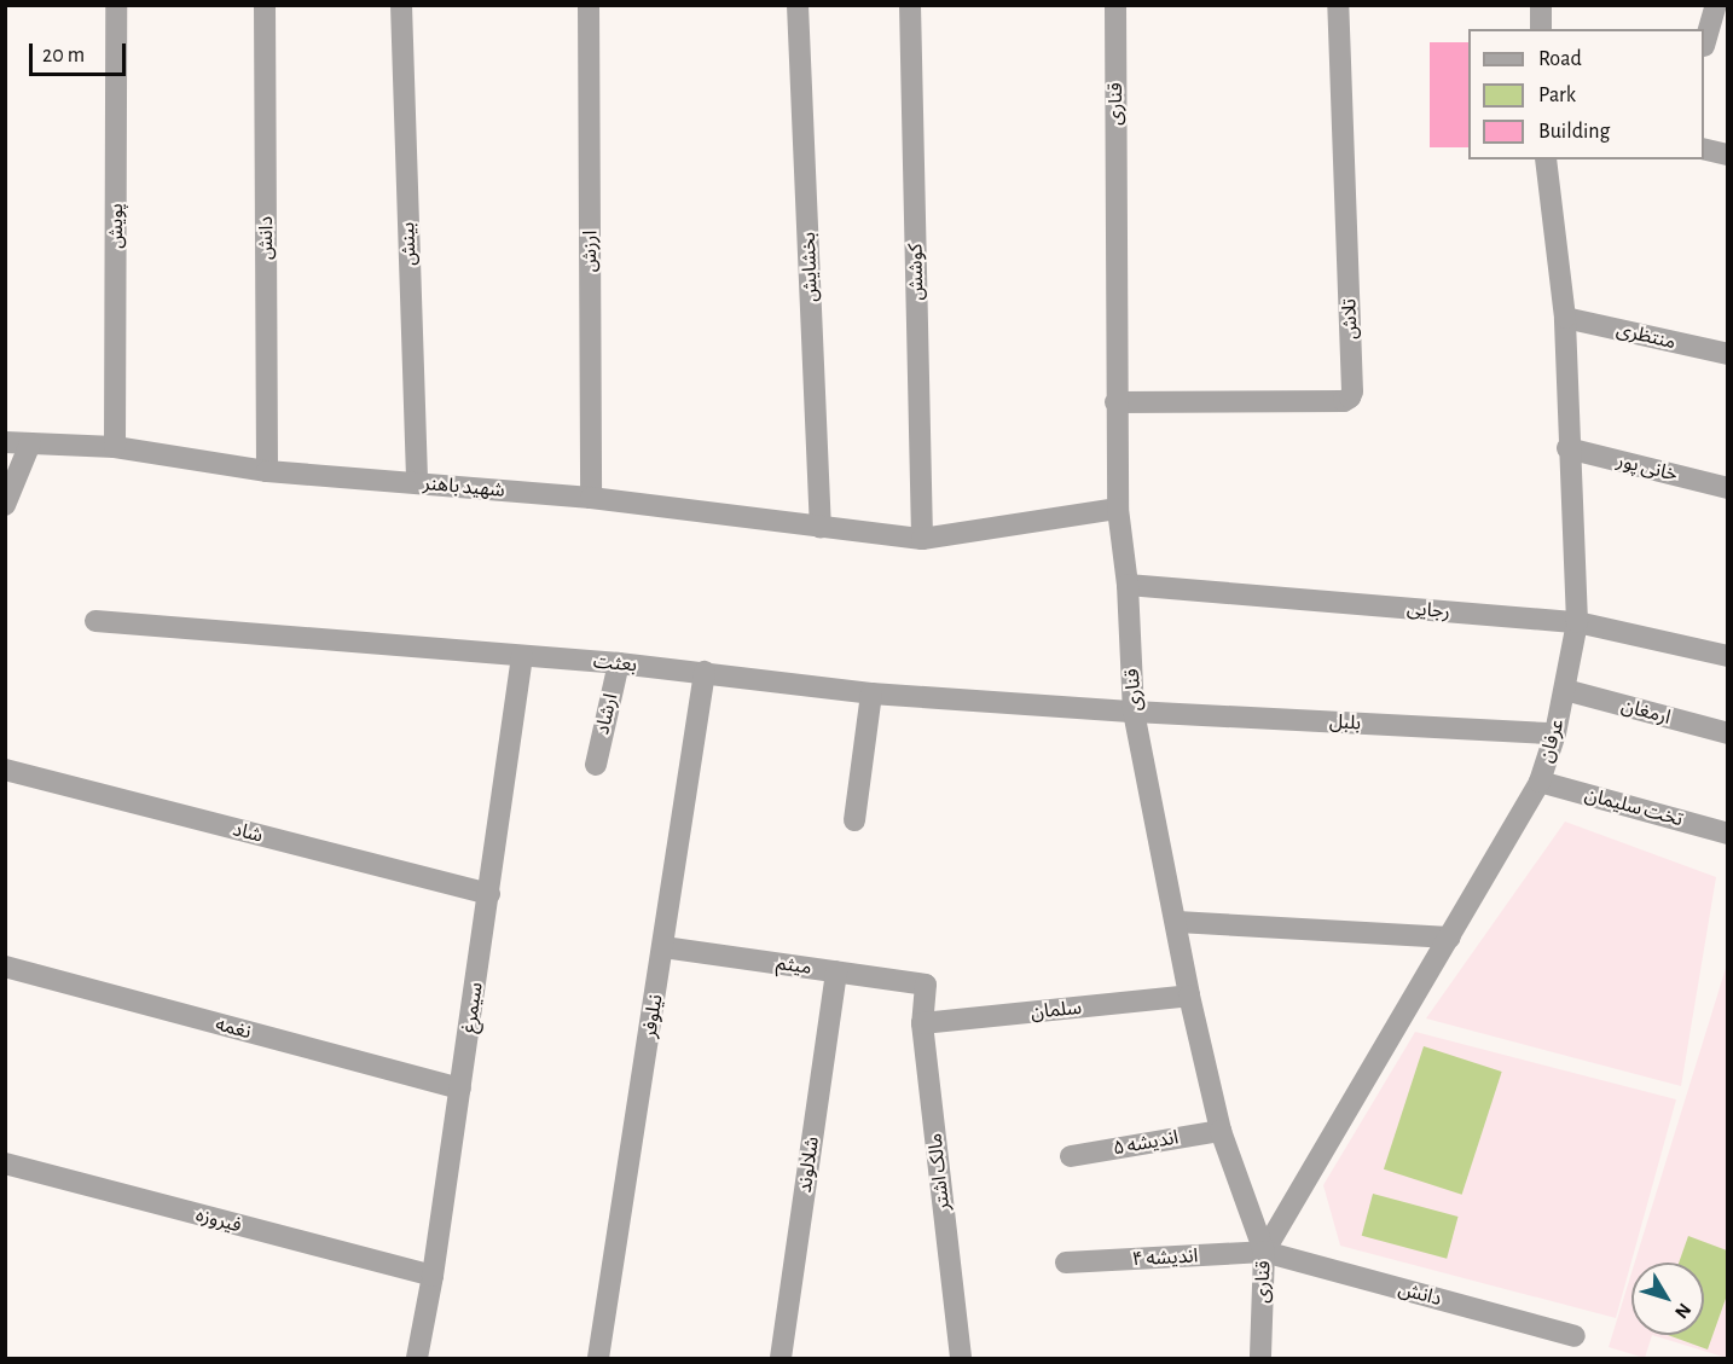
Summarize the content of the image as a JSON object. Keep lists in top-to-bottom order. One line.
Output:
{"streets":{"street":["قناری","پویش","دانش","بینش","ارزش","بخشایش","کوشش","تلاش","منتظری","خانی پور","شهید باهنر","رجایی","بعثت","ارمغان","ارشاد","بلبل","عرفان","تخت سلیمان","شاد","میثم","سیمرغ","سلمان","نیلوفر","نغمه","اندیشه ۵","شلالوند","مالک اشتر","فیروزه","اندیشه ۴"]},"crossings":[["قناری","دانش"],["قناری","تلاش"],["قناری","شهید باهنر"],["قناری","رجایی"],["قناری","بعثت"],["قناری","بلبل"],["قناری","عرفان"],["قناری","سلمان"],["قناری","اندیشه ۵"],["قناری","اندیشه ۴"],["پویش","شهید باهنر"],["دانش","شهید باهنر"],["دانش","عرفان"],["دانش","اندیشه ۴"],["بینش","شهید باهنر"],["ارزش","شهید باهنر"],["بخشایش","شهید باهنر"],["کوشش","شهید باهنر"],["منتظری","عرفان"],["خانی پور","عرفان"],["رجایی","عرفان"],["بعثت","ارشاد"],["بعثت","بلبل"],["بعثت","سیمرغ"],["بعثت","نیلوفر"],["ارمغان","عرفان"],["بلبل","عرفان"],["عرفان","تخت سلیمان"],["عرفان","اندیشه ۴"],["شاد","سیمرغ"],["میثم","نیلوفر"],["میثم","شلالوند"],["میثم","مالک اشتر"],["سیمرغ","نغمه"],["سیمرغ","فیروزه"],["سلمان","مالک اشتر"]],"legend":["Road","Park","Building"],"scale_bar":"20 m","north":"bottom right"}
